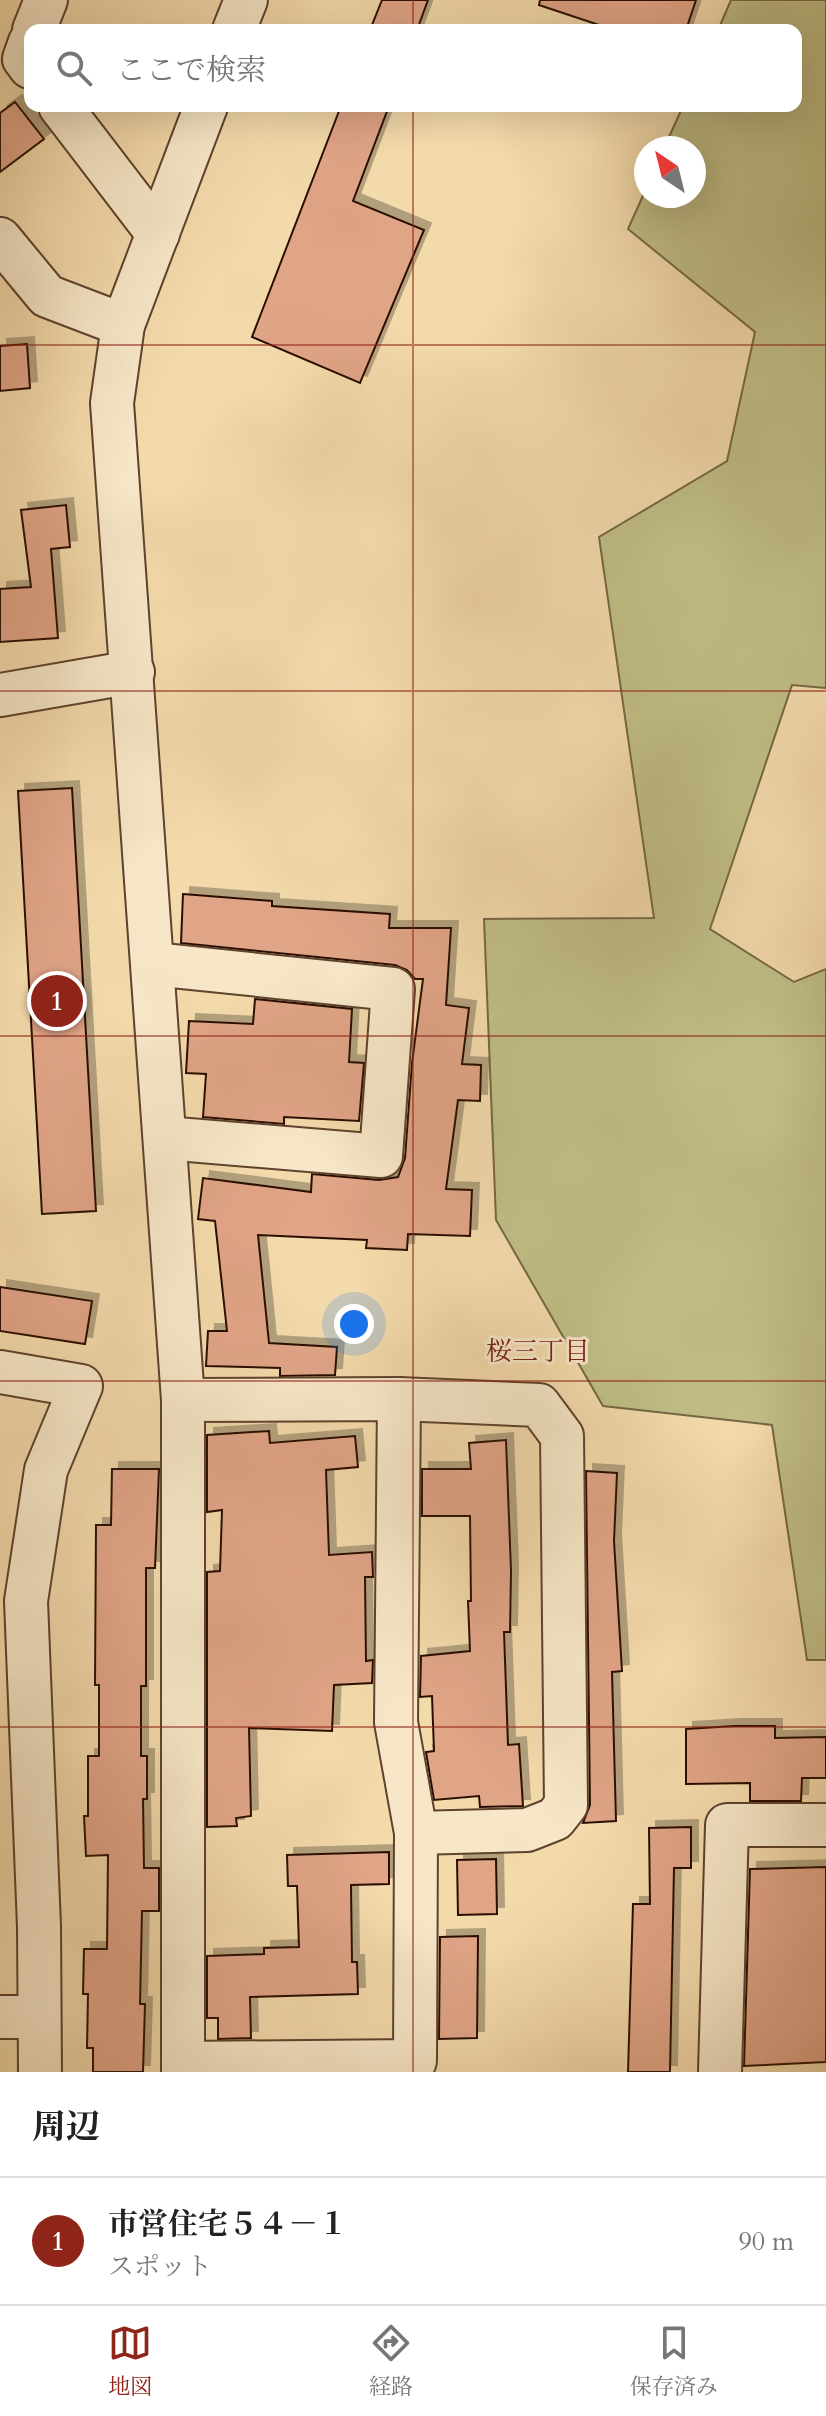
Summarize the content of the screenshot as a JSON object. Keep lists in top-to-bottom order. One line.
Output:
{"districts":["桜三丁目"],"north":"top left","page":{"search":"ここで検索","pins":"1","heading":"周辺","list":[{"mark":"1","name":"市営住宅５４－１","note":"スポット","value":"90 m"}],"nav":["地図","経路","保存済み"]}}
